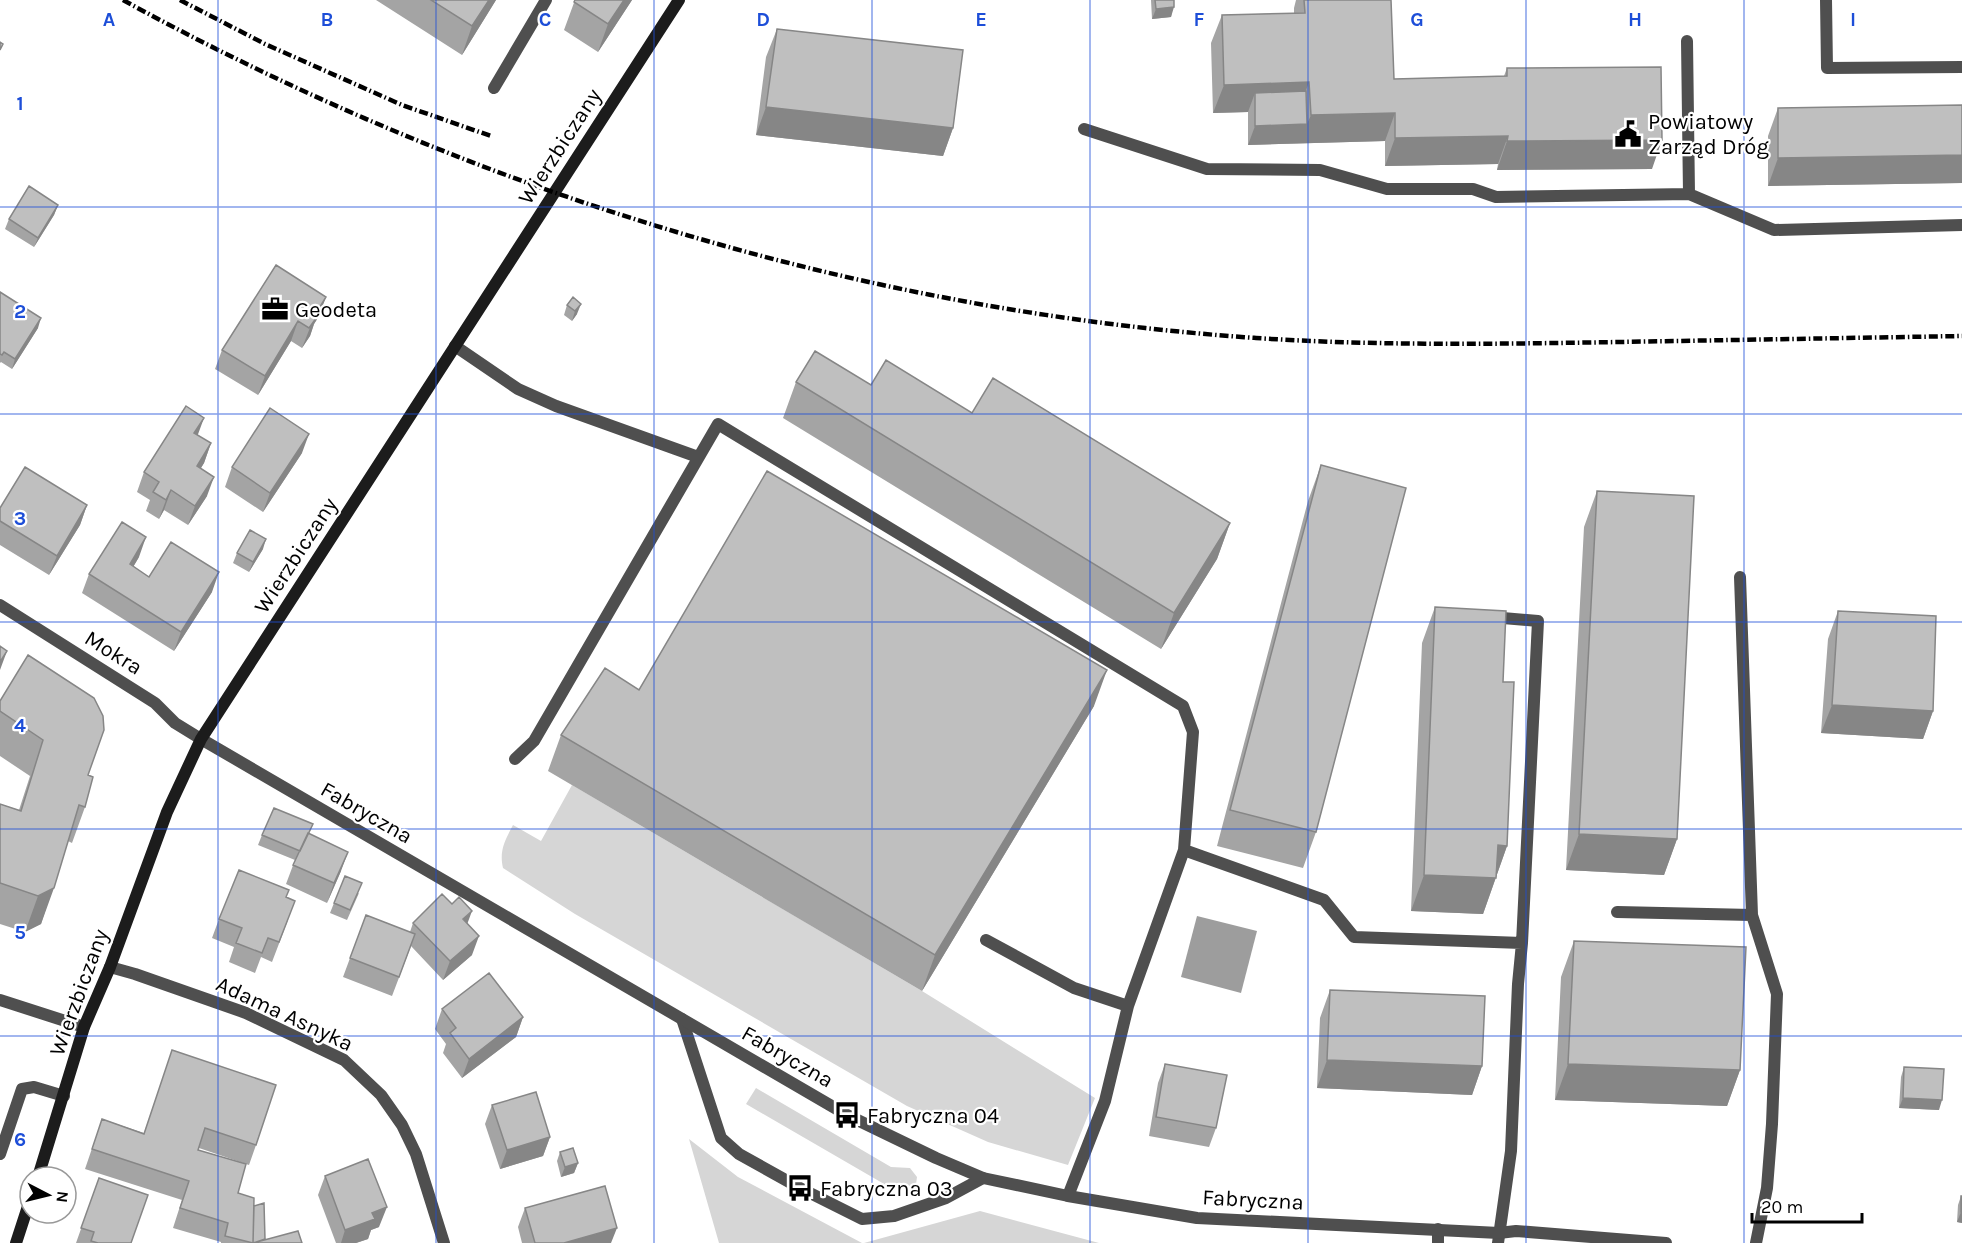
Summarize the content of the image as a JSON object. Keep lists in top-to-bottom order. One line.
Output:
{"streets":{"street":["Wierzbiczany","Mokra","Fabryczna","Adama Asnyka"]},"crossings":[["Wierzbiczany","Mokra"],["Wierzbiczany","Fabryczna"],["Wierzbiczany","Adama Asnyka"],["Mokra","Fabryczna"]],"places":{"public building":["Powiatowy Zarząd Dróg"],"office":["Geodeta"],"bus stop":["Fabryczna 04","Fabryczna 03"]},"scale_bar":"20 m","north":"right","grid":{"columns":["A","B","C","D","E","F","G","H","I"],"rows":["1","2","3","4","5","6"]}}
